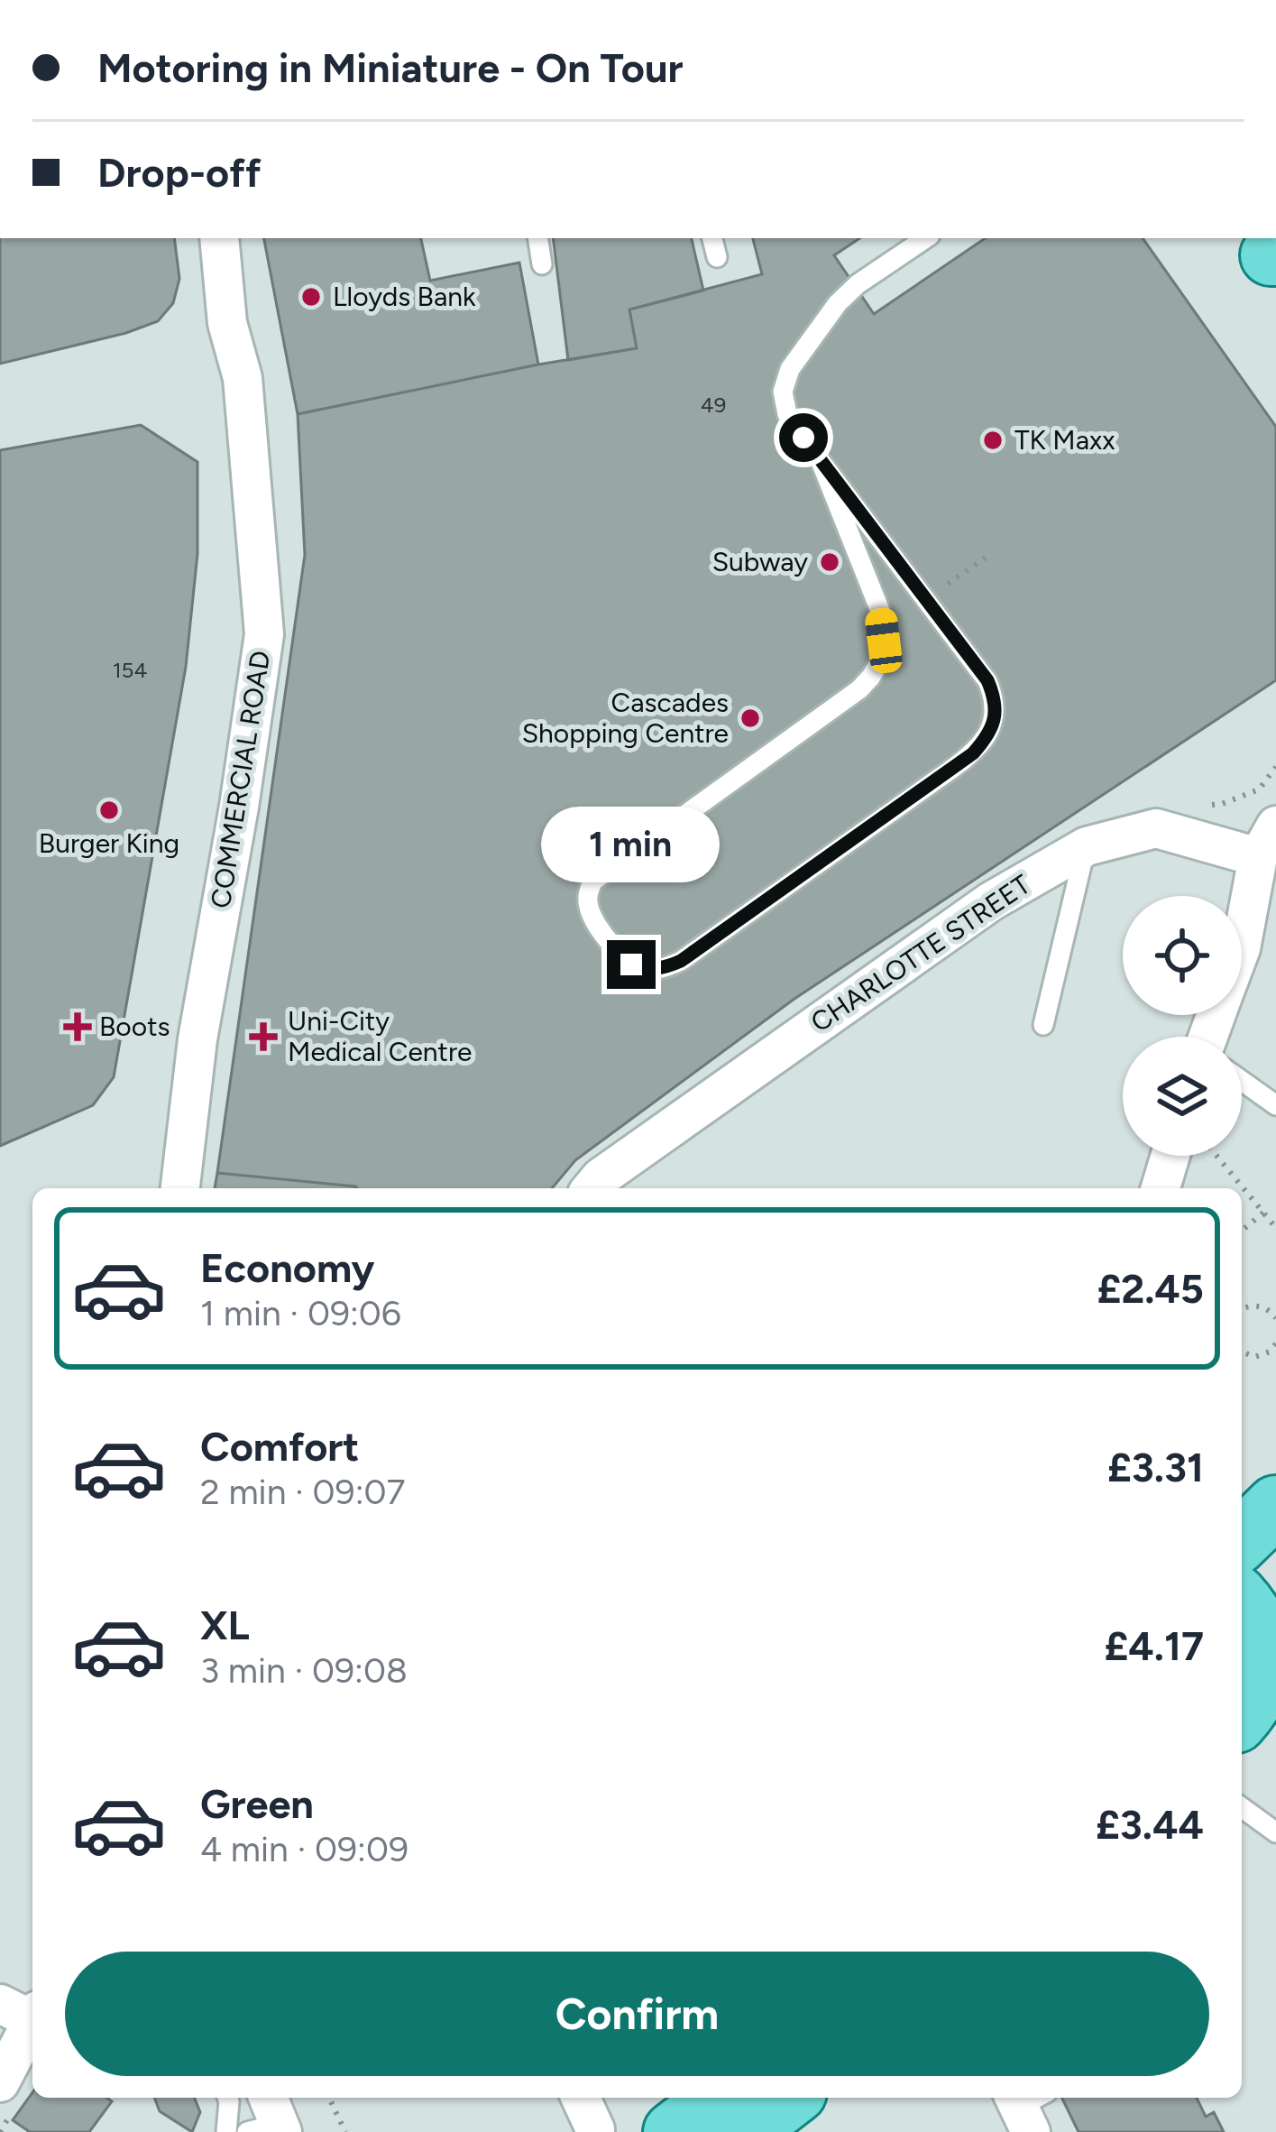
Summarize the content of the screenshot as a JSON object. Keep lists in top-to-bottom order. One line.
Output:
{"streets":{"street":["COMMERCIAL ROAD","CHARLOTTE STREET"]},"places":{"other":["Lloyds Bank","TK Maxx","Subway","Cascades Shopping Centre","Burger King"],"health":["Boots","Uni-City Medical Centre"]},"house_numbers":["49","154"],"page":{"banner":["Motoring in Miniature - On Tour","Drop-off"],"bubble":"1 min","list":[{"name":"Economy","note":"1 min · 09:06","value":"£2.45"},{"name":"Comfort","note":"2 min · 09:07","value":"£3.31"},{"name":"XL","note":"3 min · 09:08","value":"£4.17"},{"name":"Green","note":"4 min · 09:09","value":"£3.44"}],"buttons":"Confirm"}}
